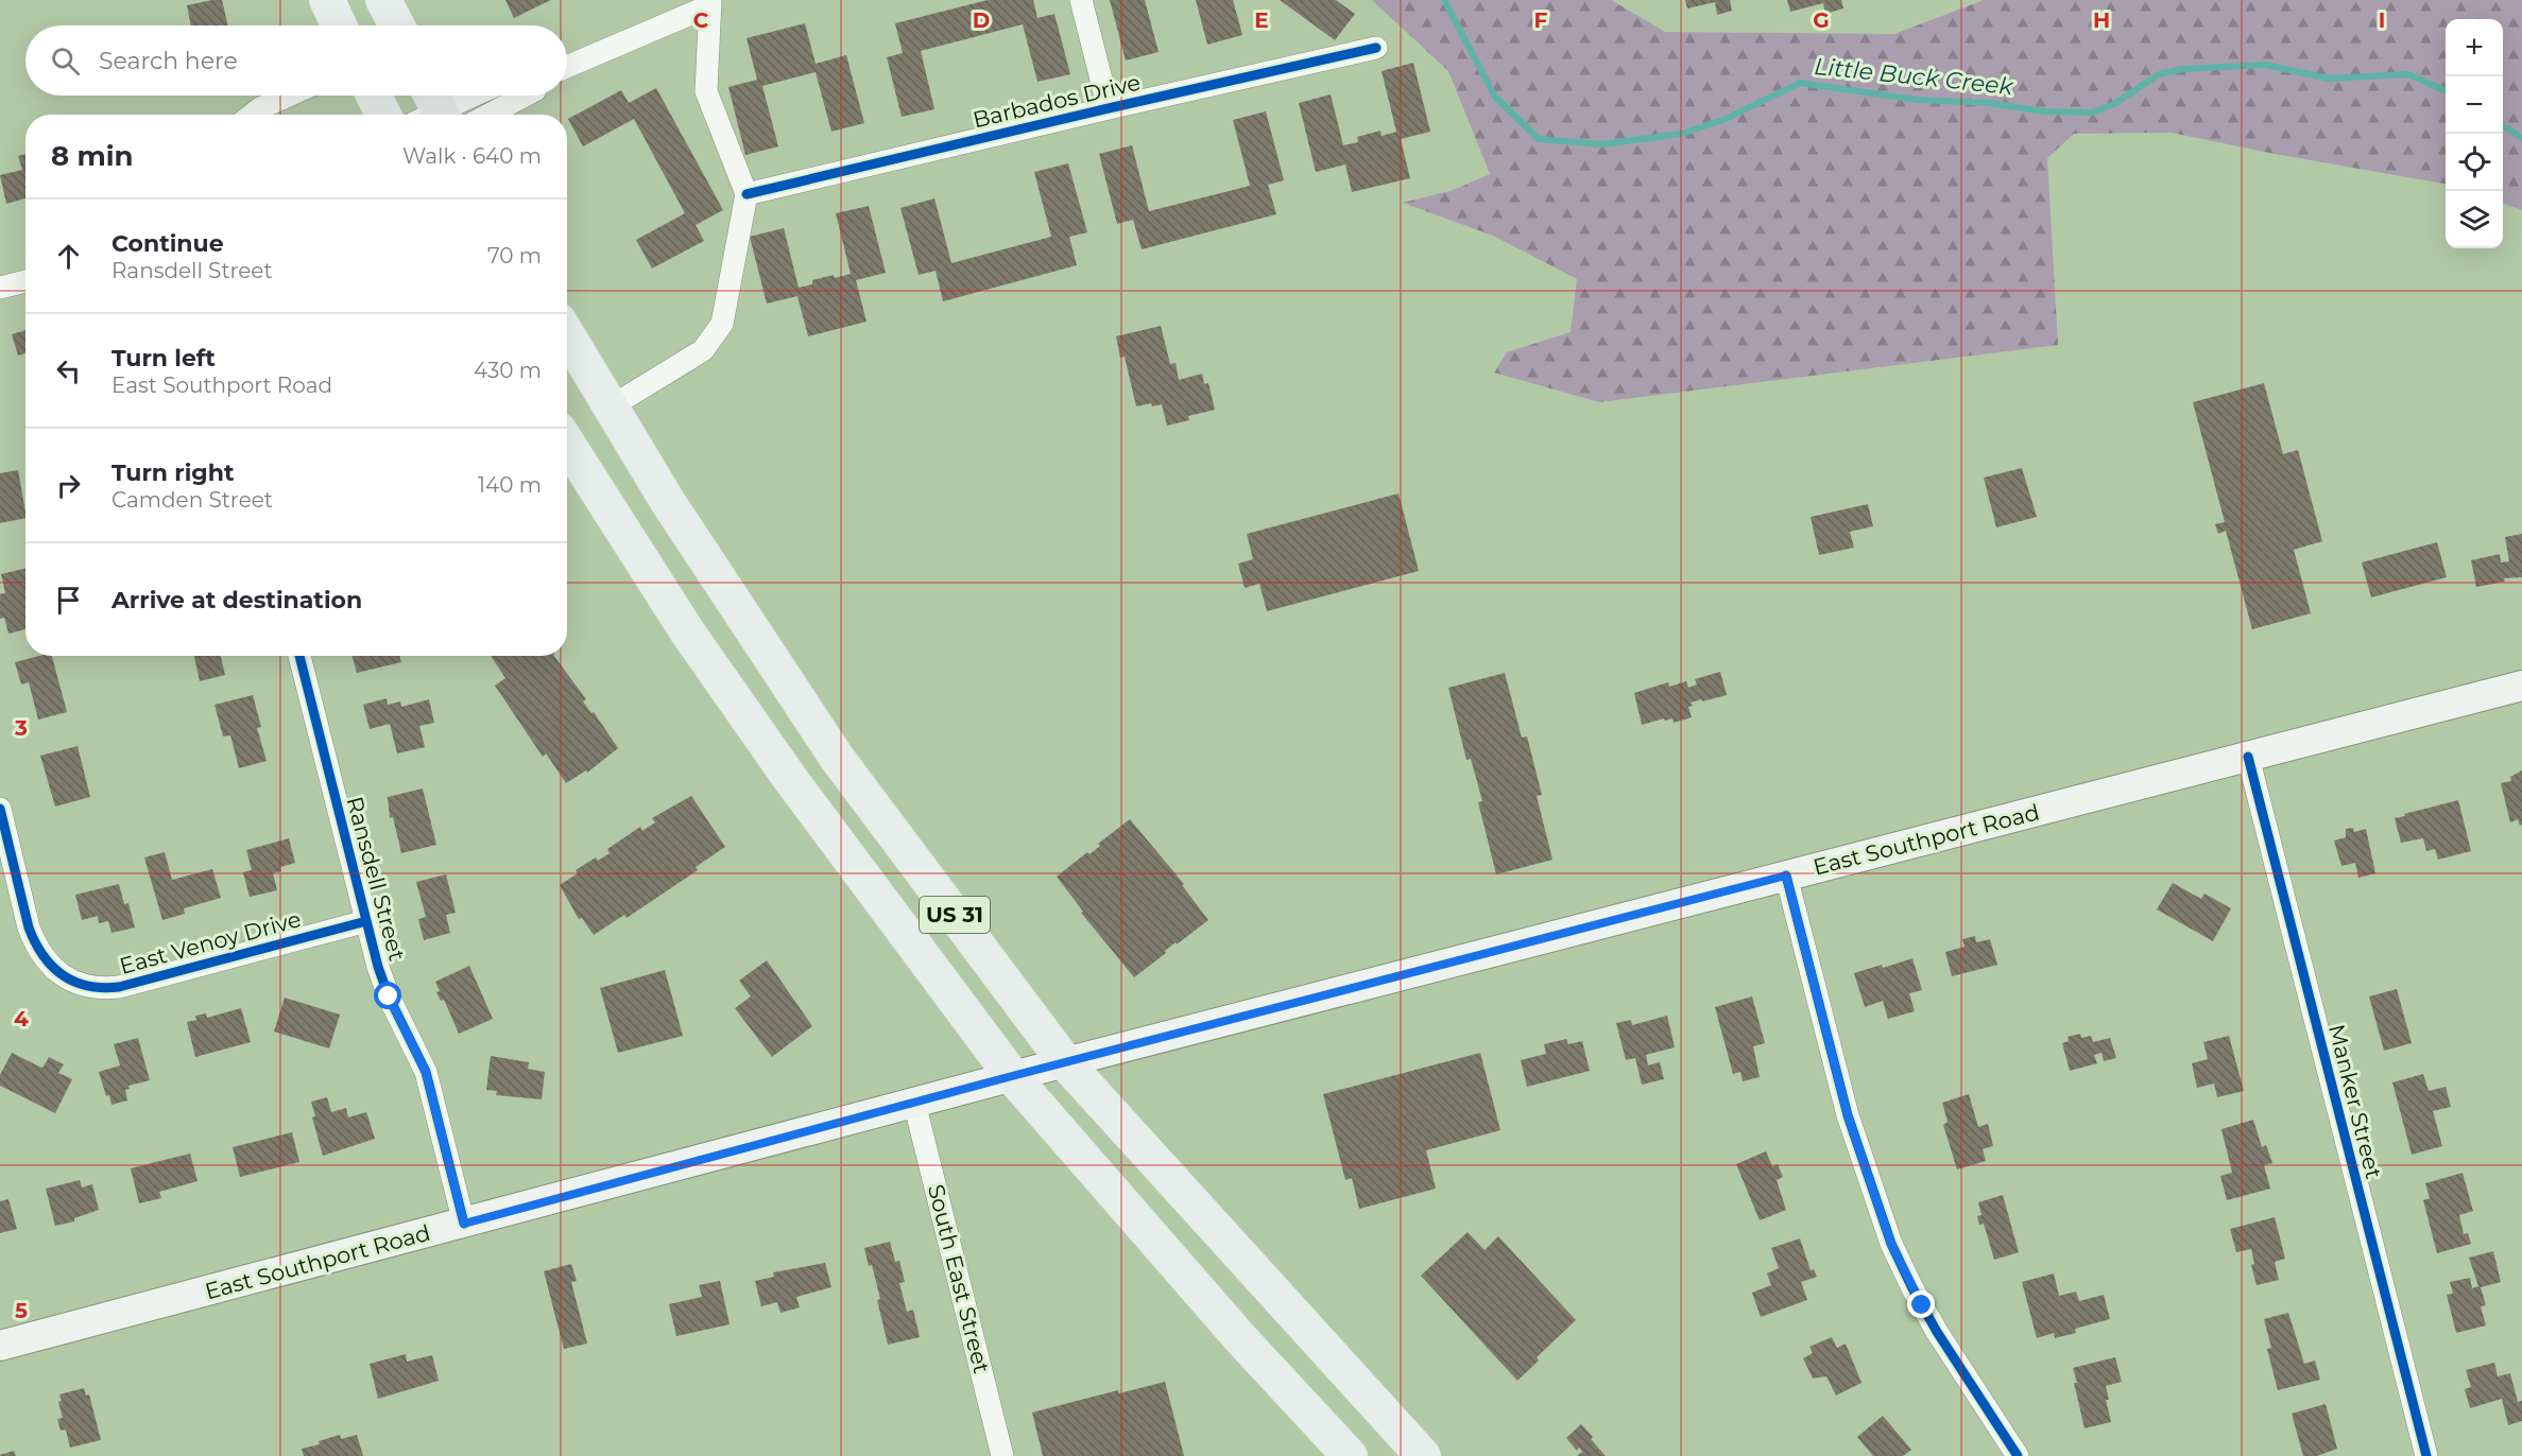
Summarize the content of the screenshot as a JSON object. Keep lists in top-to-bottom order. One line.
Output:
{"streets":{"main road":["East Southport Road","US 31"],"street":["Barbados Drive","Ransdell Street","East Venoy Drive","Manker Street","South East Street"]},"crossings":[["East Southport Road","Ransdell Street"],["East Southport Road","US 31"],["East Southport Road","Manker Street"],["East Southport Road","South East Street"],["Ransdell Street","East Venoy Drive"]],"water":["Little Buck Creek"],"page":{"map_buttons":["+","−"],"search":"Search here","heading":["8 min","Walk · 640 m"],"list":[["Continue","Ransdell Street","70 m"],["Turn left","East Southport Road","430 m"],["Turn right","Camden Street","140 m"],"Arrive at destination"]},"grid":{"columns":["C","D","E","F","G","H","I"],"rows":["3","4","5"]}}
